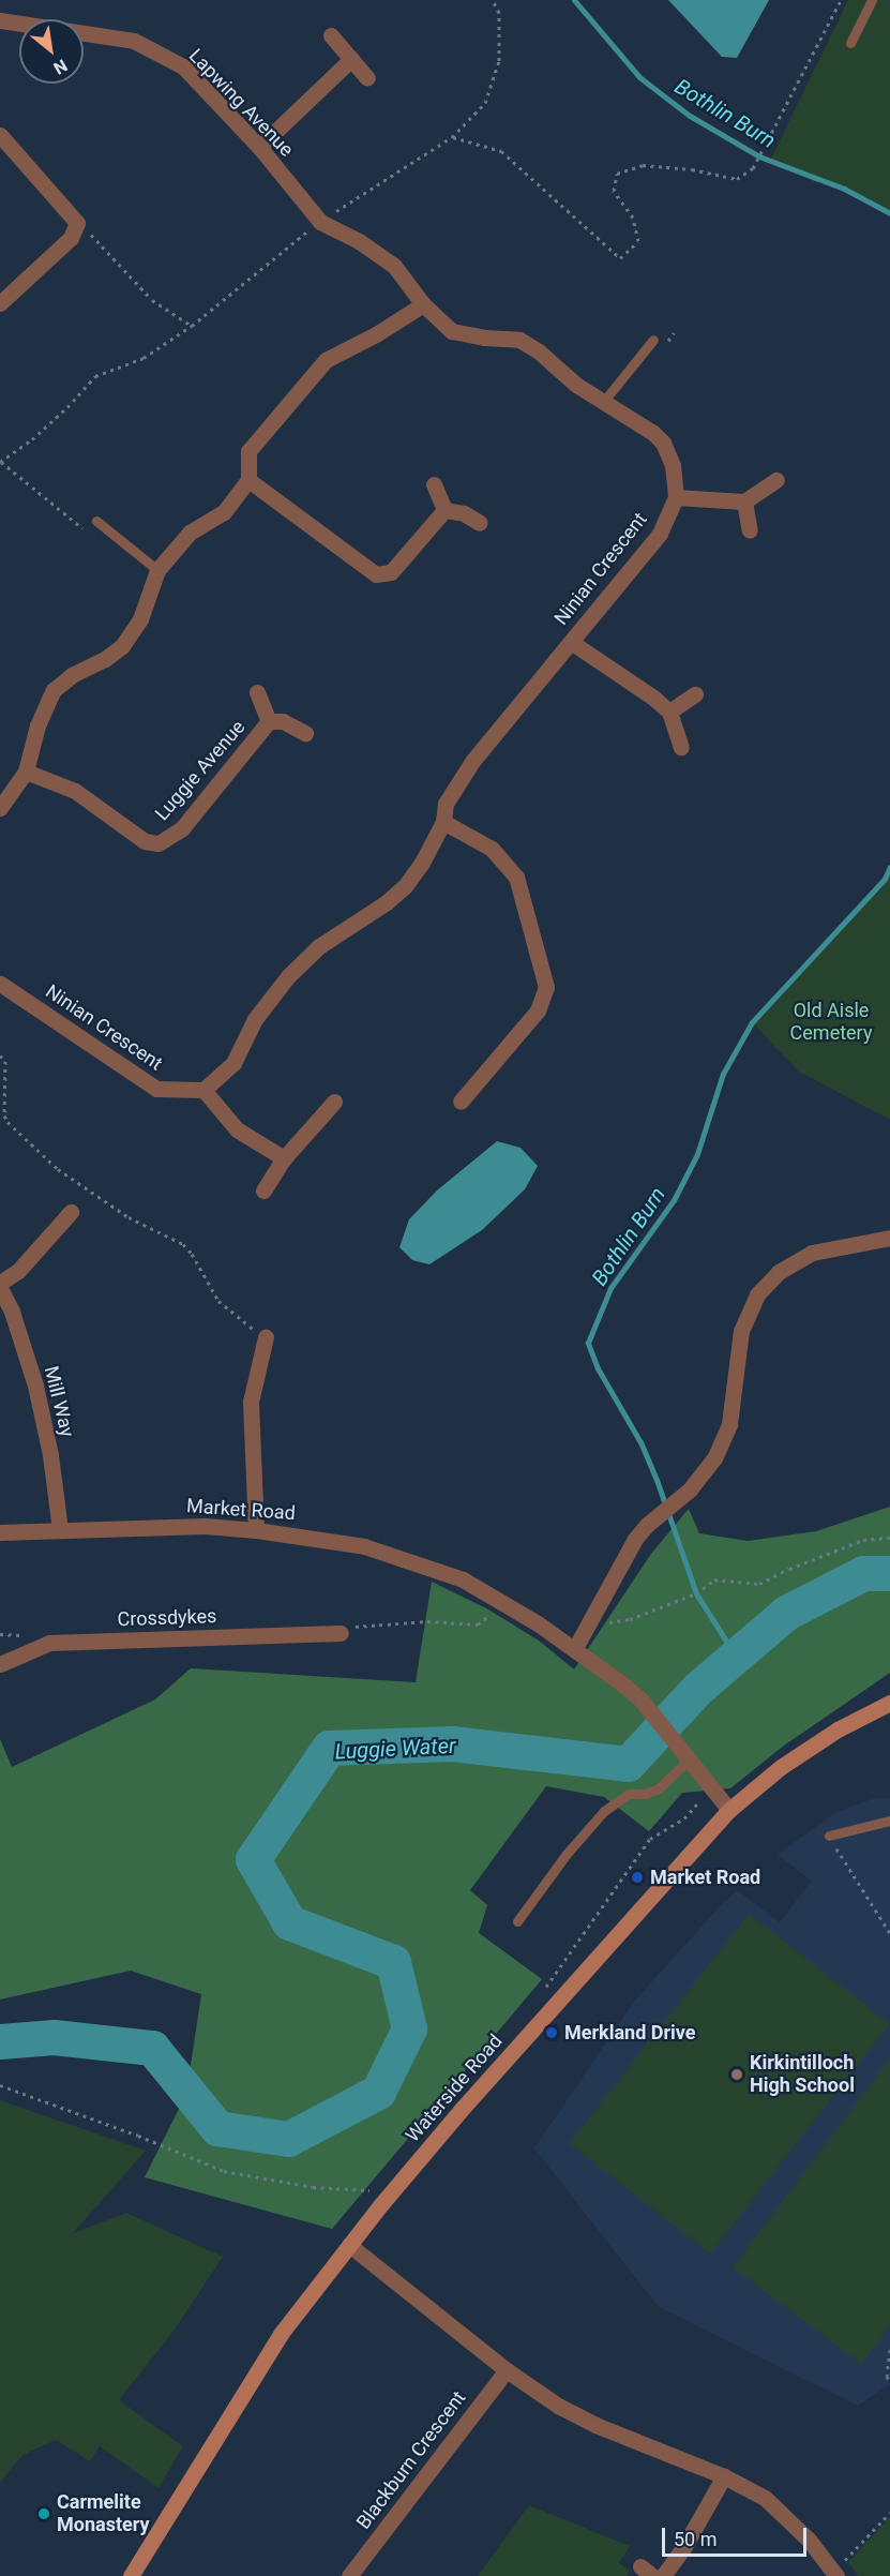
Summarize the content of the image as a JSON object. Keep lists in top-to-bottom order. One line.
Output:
{"streets":{"main road":["Waterside Road"],"street":["Lapwing Avenue","Ninian Crescent","Luggie Avenue","Mill Way","Market Road","Crossdykes","Blackburn Crescent"]},"crossings":[["Lapwing Avenue","Ninian Crescent"],["Mill Way","Market Road"],["Market Road","Waterside Road"]],"water":["Bothlin Burn","Luggie Water"],"parks":["Old Aisle Cemetery"],"places":["Market Road","Merkland Drive","Kirkintilloch High School","Carmelite Monastery"],"scale_bar":"50 m","north":"bottom right"}
